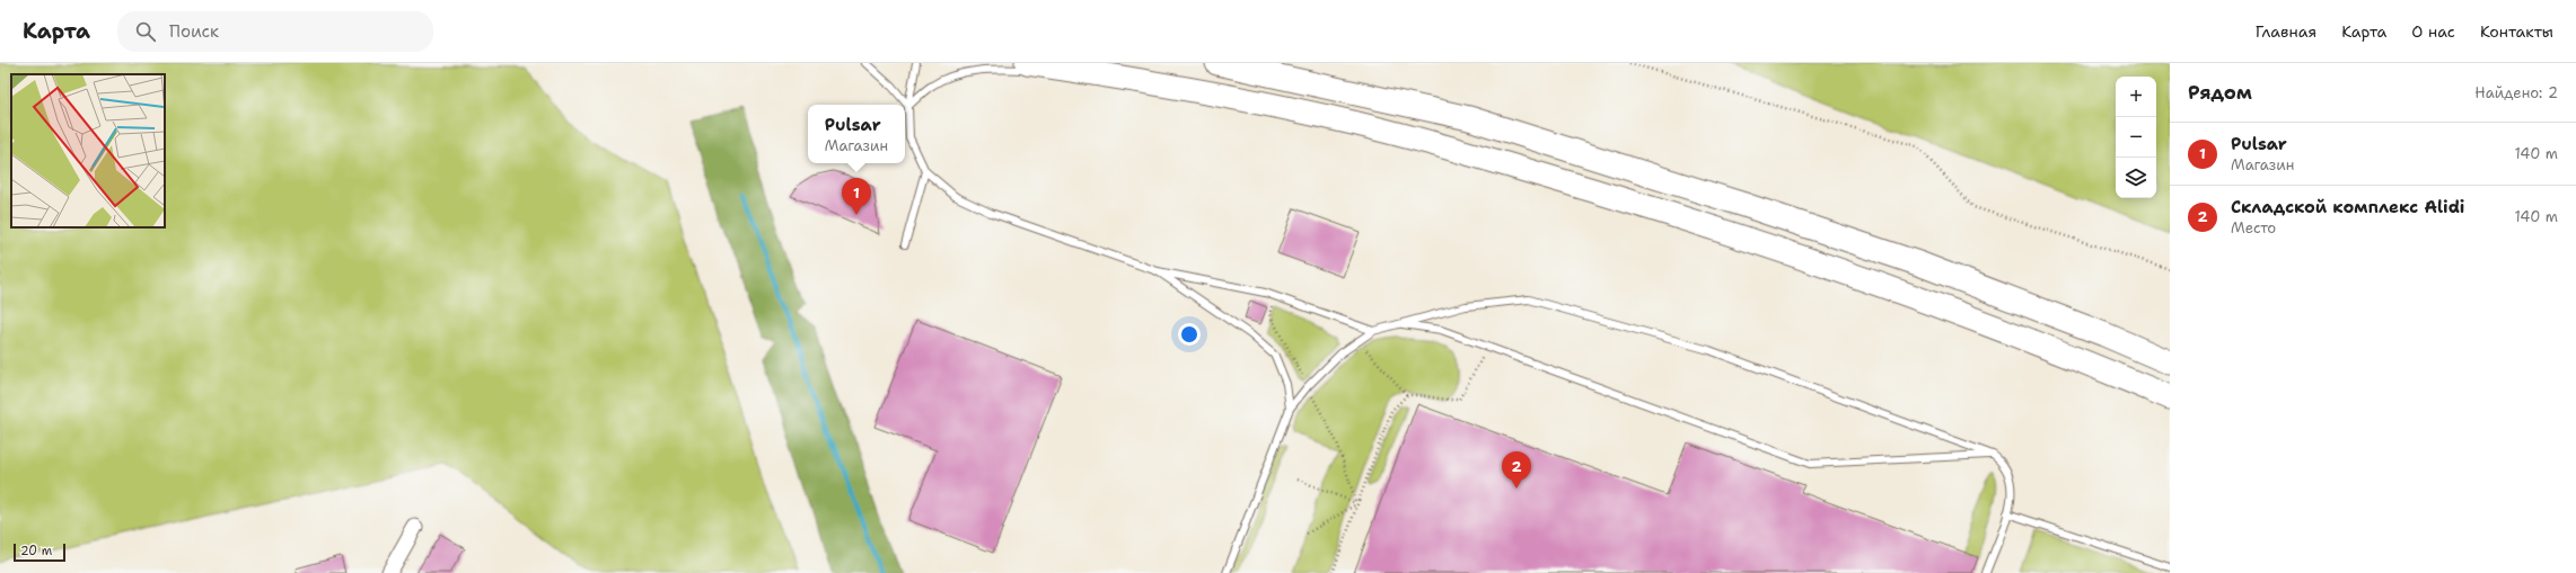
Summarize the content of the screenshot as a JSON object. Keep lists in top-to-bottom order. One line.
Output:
{"scale_bar":"20 m","page":{"header":"Карта","search":"Поиск","nav":["Главная","Карта","О нас","Контакты"],"heading":["Рядом","Найдено: 2"],"map_buttons":["+","−"],"popup":["Pulsar","Магазин"],"list":[{"mark":"1","name":"Pulsar","note":"Магазин","value":"140 m"},{"mark":"2","name":"Складской комплекс Alidi","note":"Место","value":"140 m"}],"pins":["1","2"],"scale":"20 m"}}
